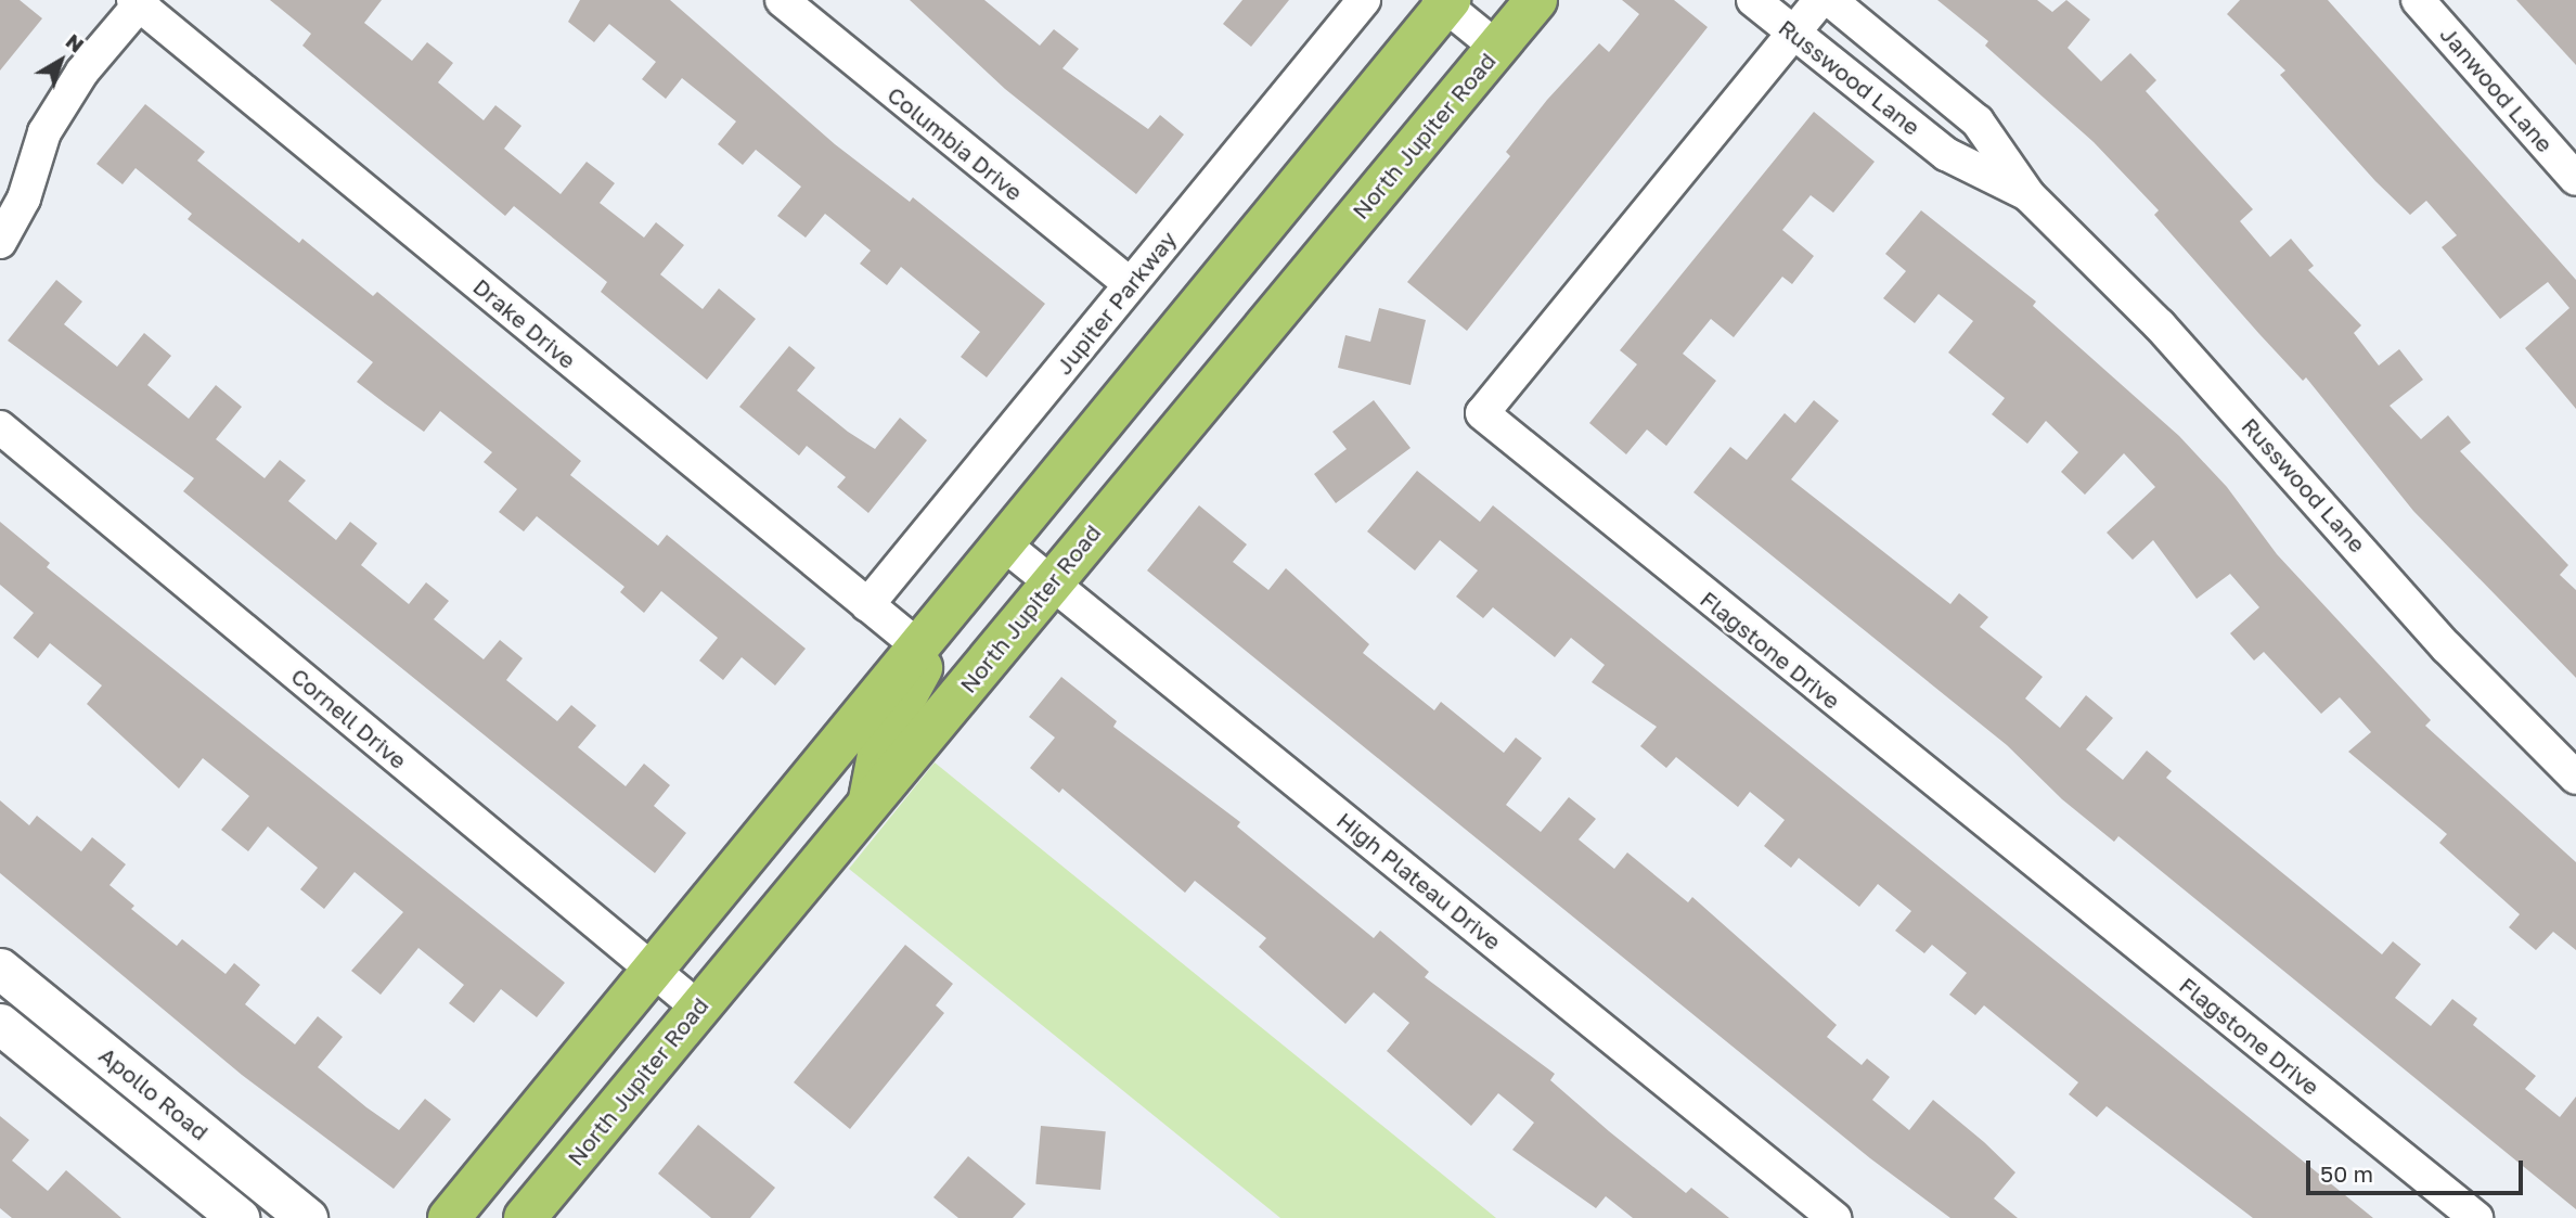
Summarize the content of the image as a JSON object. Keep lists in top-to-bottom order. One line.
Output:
{"streets":{"main road":["North Jupiter Road"],"street":["Russwood Lane","Janwood Lane","Columbia Drive","Jupiter Parkway","Drake Drive","Flagstone Drive","Cornell Drive","High Plateau Drive","Apollo Road"]},"crossings":[["Russwood Lane","Flagstone Drive"],["North Jupiter Road","Cornell Drive"],["North Jupiter Road","High Plateau Drive"],["Columbia Drive","Jupiter Parkway"],["Jupiter Parkway","Drake Drive"]],"scale_bar":"50 m","north":"top right"}
